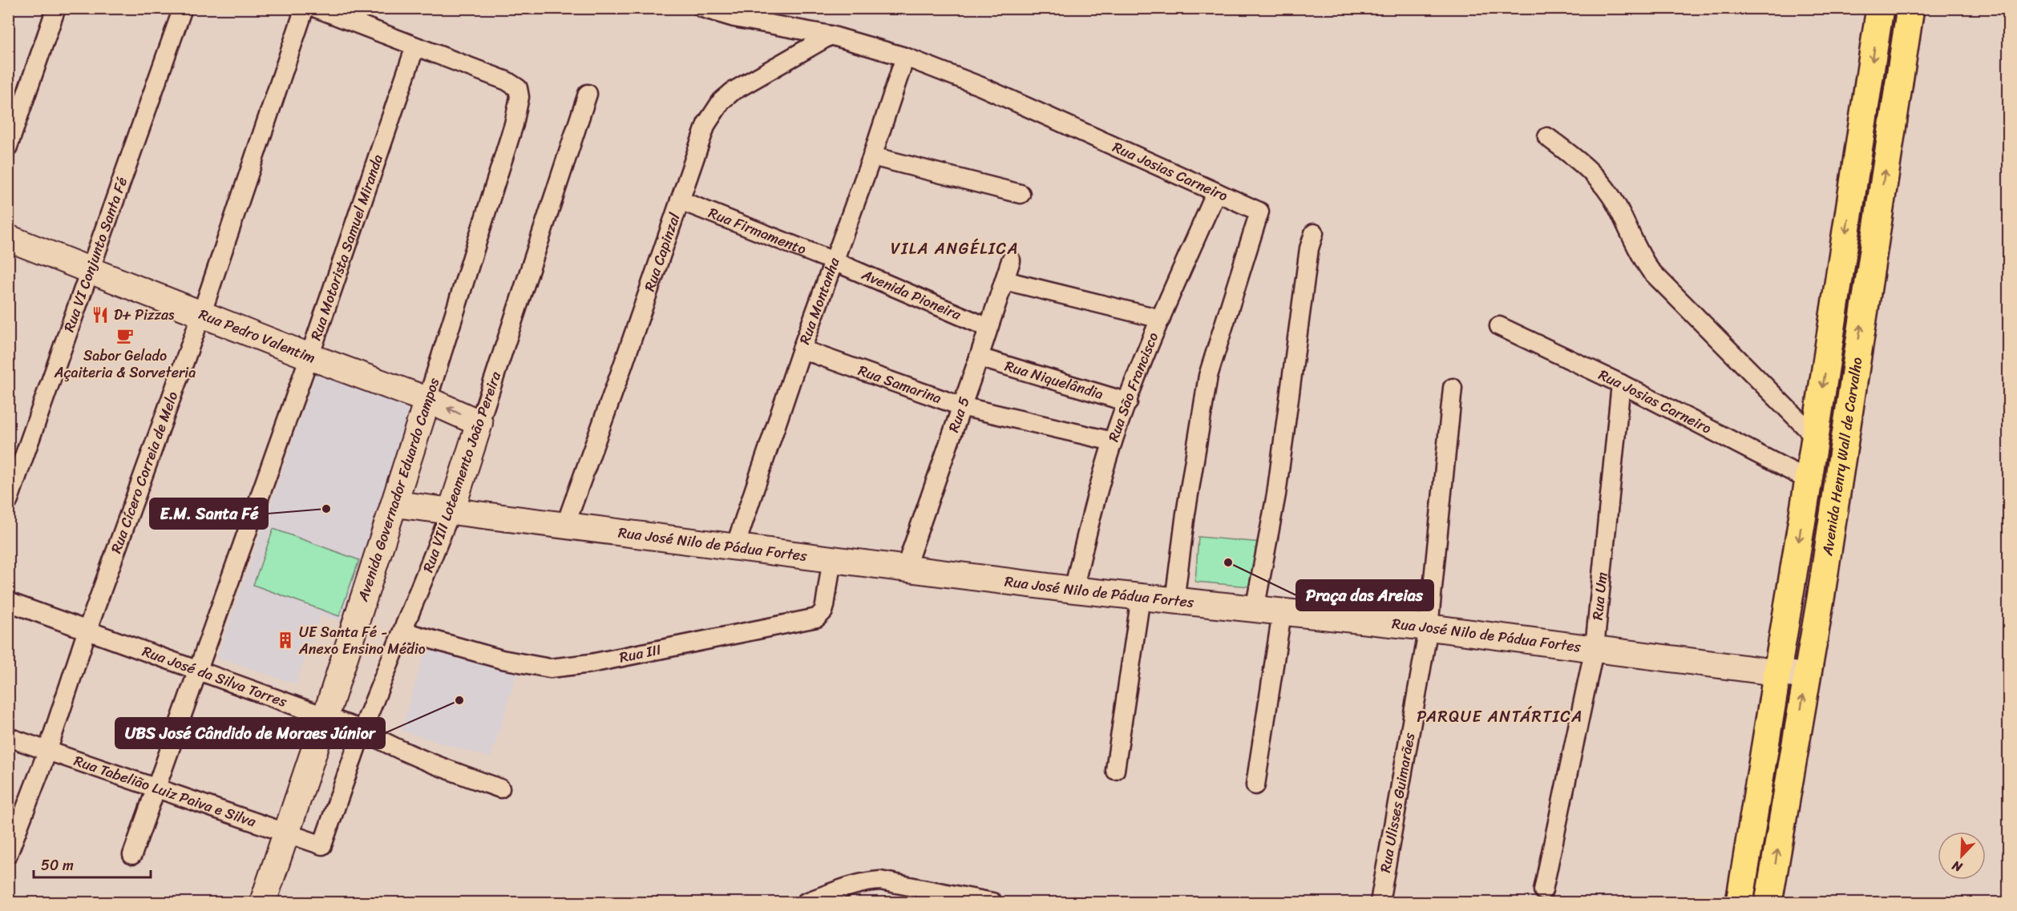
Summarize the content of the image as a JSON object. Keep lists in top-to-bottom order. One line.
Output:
{"streets":{"main road":["Avenida Henry Wall de Carvalho"],"street":["Rua Josias Carneiro","Rua Firmamento","Rua Motorista Samuel Miranda","Rua Capinzal","Rua VI Conjunto Santa Fé","Avenida Pioneira","Rua Montanha","Rua Pedro Valentim","Rua Niquelândia","Rua Samarina","Rua São Francisco","Rua 5","Rua VIII Loteamento João Pereira","Rua Cícero Correia de Melo","Avenida Governador Eduardo Campos","Rua José Nilo de Pádua Fortes","Rua Um","Rua III","Rua José da Silva Torres","Rua Tabelião Luiz Paiva e Silva","Rua Ulisses Guimarães"]},"crossings":[["Rua Josias Carneiro","Rua Capinzal"],["Rua Josias Carneiro","Rua Montanha"],["Rua Josias Carneiro","Rua São Francisco"],["Rua Josias Carneiro","Avenida Henry Wall de Carvalho"],["Rua Josias Carneiro","Rua José Nilo de Pádua Fortes"],["Rua Josias Carneiro","Rua Um"],["Rua Firmamento","Rua Capinzal"],["Rua Firmamento","Avenida Pioneira"],["Rua Firmamento","Rua Montanha"],["Rua Motorista Samuel Miranda","Rua Pedro Valentim"],["Rua Motorista Samuel Miranda","Avenida Governador Eduardo Campos"],["Rua Motorista Samuel Miranda","Rua José da Silva Torres"],["Rua Motorista Samuel Miranda","Rua Tabelião Luiz Paiva e Silva"],["Rua Capinzal","Rua José Nilo de Pádua Fortes"],["Rua VI Conjunto Santa Fé","Rua Pedro Valentim"],["Avenida Pioneira","Rua Montanha"],["Avenida Pioneira","Rua 5"],["Rua Montanha","Rua Samarina"],["Rua Montanha","Rua José Nilo de Pádua Fortes"],["Rua Pedro Valentim","Rua VIII Loteamento João Pereira"],["Rua Pedro Valentim","Rua Cícero Correia de Melo"],["Rua Pedro Valentim","Avenida Governador Eduardo Campos"],["Rua Niquelândia","Rua São Francisco"],["Rua Niquelândia","Rua 5"],["Rua Samarina","Rua São Francisco"],["Rua Samarina","Rua 5"],["Rua São Francisco","Rua José Nilo de Pádua Fortes"],["Rua 5","Rua José Nilo de Pádua Fortes"],["Avenida Henry Wall de Carvalho","Rua José Nilo de Pádua Fortes"],["Rua VIII Loteamento João Pereira","Rua José Nilo de Pádua Fortes"],["Rua VIII Loteamento João Pereira","Rua III"],["Rua VIII Loteamento João Pereira","Rua José da Silva Torres"],["Rua VIII Loteamento João Pereira","Rua Tabelião Luiz Paiva e Silva"],["Rua Cícero Correia de Melo","Rua José da Silva Torres"],["Rua Cícero Correia de Melo","Rua Tabelião Luiz Paiva e Silva"],["Avenida Governador Eduardo Campos","Rua José Nilo de Pádua Fortes"],["Avenida Governador Eduardo Campos","Rua José da Silva Torres"],["Avenida Governador Eduardo Campos","Rua Tabelião Luiz Paiva e Silva"],["Rua José Nilo de Pádua Fortes","Rua Um"],["Rua José Nilo de Pádua Fortes","Rua III"],["Rua José Nilo de Pádua Fortes","Rua Ulisses Guimarães"]],"districts":["VILA ANGÉLICA","PARQUE ANTÁRTICA"],"places":{"restaurant":["D+ Pizzas"],"cafe":["Sabor Gelado Açaiteria & Sorveteria"],"other":["E.M. Santa Fé","Praça das Areias","UBS José Cândido de Moraes Júnior"],"building":["UE Santa Fé - Anexo Ensino Médio"]},"scale_bar":"50 m","north":"bottom left"}
